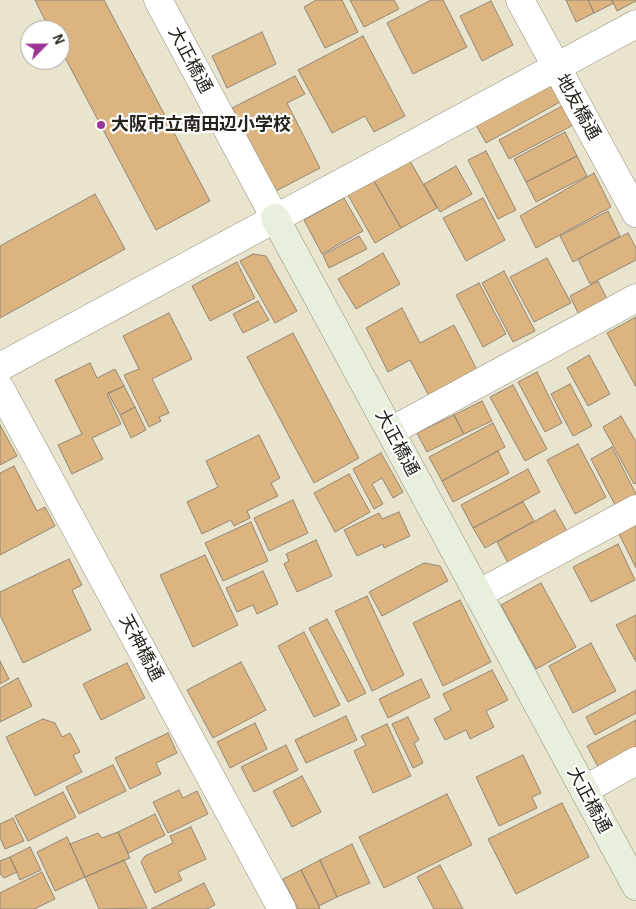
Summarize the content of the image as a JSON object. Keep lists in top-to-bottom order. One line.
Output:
{"streets":{"street":["大正橋通","地友橋通","天神橋通"]},"places":["大阪市立南田辺小学校"],"north":"top right"}
